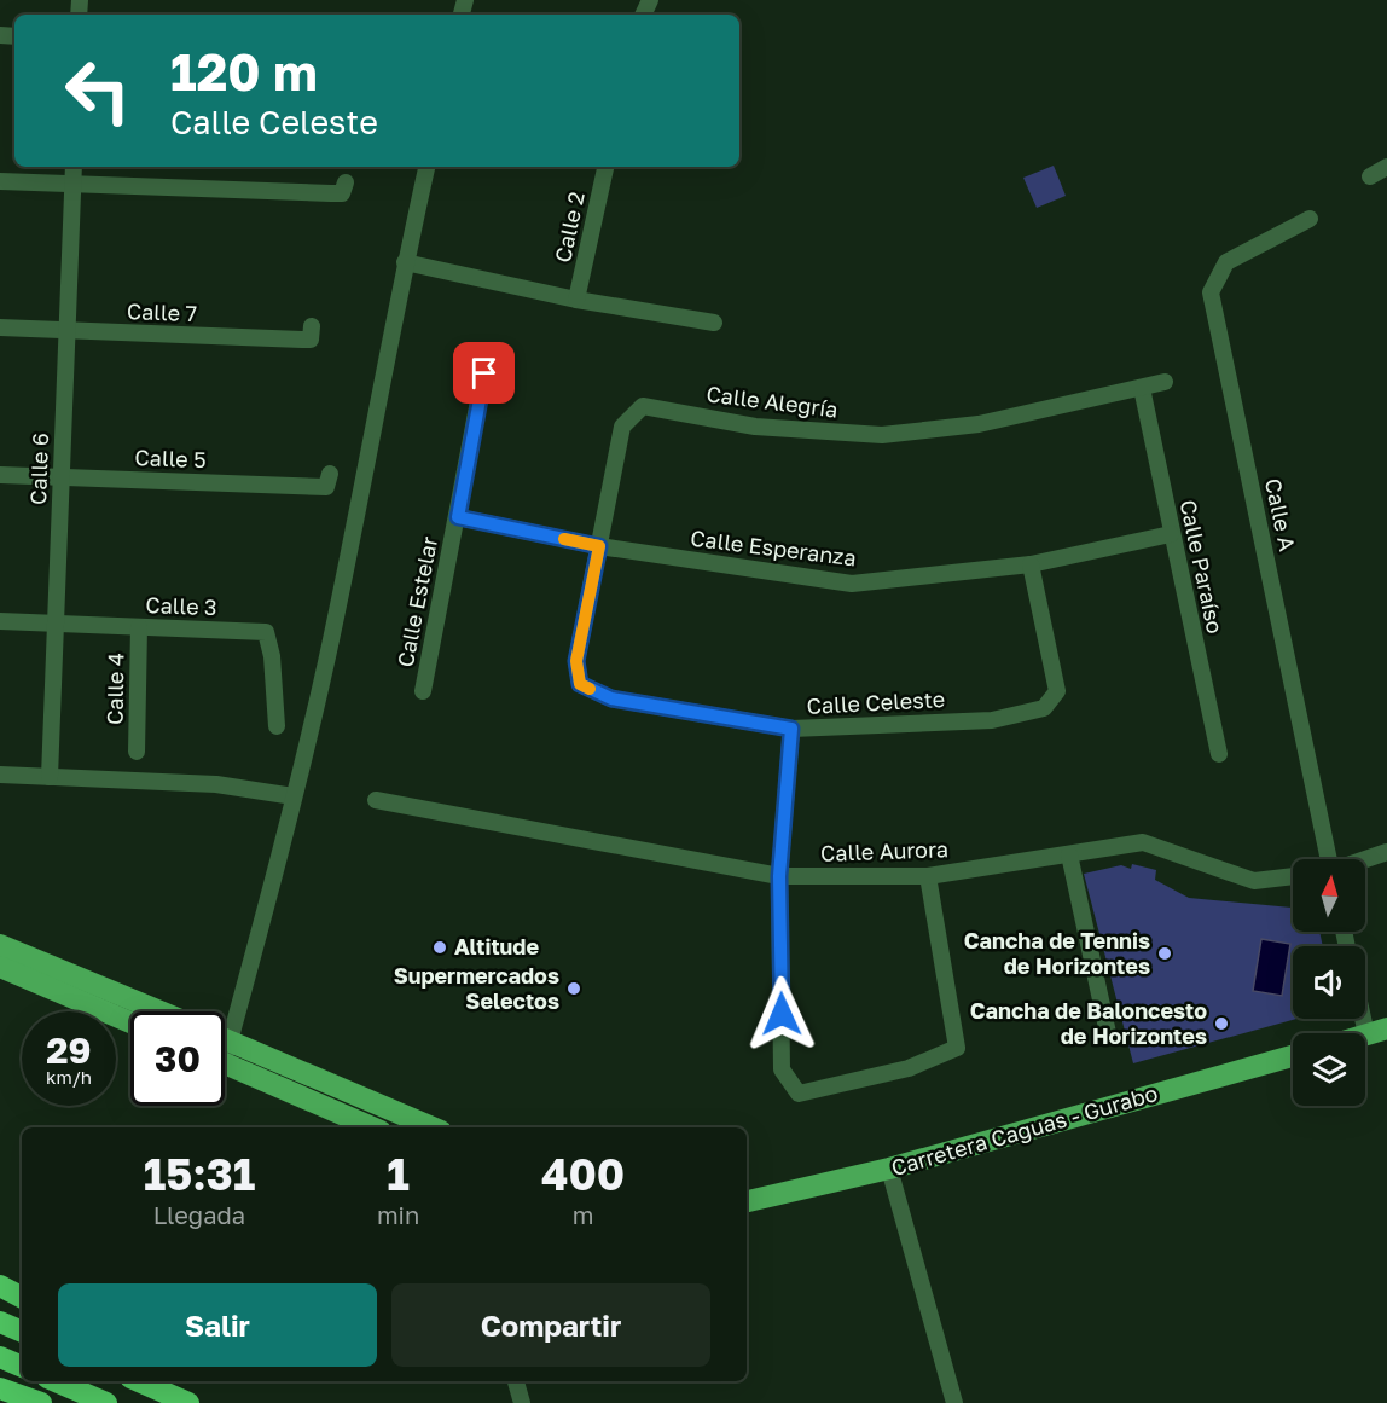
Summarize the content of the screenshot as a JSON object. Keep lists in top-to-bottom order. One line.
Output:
{"streets":{"main road":["Carretera Caguas - Gurabo"],"street":["Calle 2","Calle 7","Calle Alegría","Calle 5","Calle 6","Calle A","Calle Esperanza","Calle Paraíso","Calle Estelar","Calle 3","Calle 4","Calle Celeste","Calle Aurora"]},"crossings":[["Calle 7","Calle 6"],["Calle Alegría","Calle Esperanza"],["Calle Alegría","Calle Paraíso"],["Calle Alegría","Calle Celeste"],["Calle 5","Calle 6"],["Calle 6","Calle 3"],["Calle Esperanza","Calle Paraíso"],["Calle Esperanza","Calle Estelar"],["Calle Esperanza","Calle Celeste"],["Calle 3","Calle 4"]],"places":["Altitude","Cancha de Tennis de Horizontes","Supermercados Selectos","Cancha de Baloncesto de Horizontes"],"north":"top","page":{"turn":["120 m","Calle Celeste"],"speed":"29 km/h","limit":"30","eta":["15:31","Llegada","1","min","400","m"],"buttons":["Salir","Compartir"]}}
